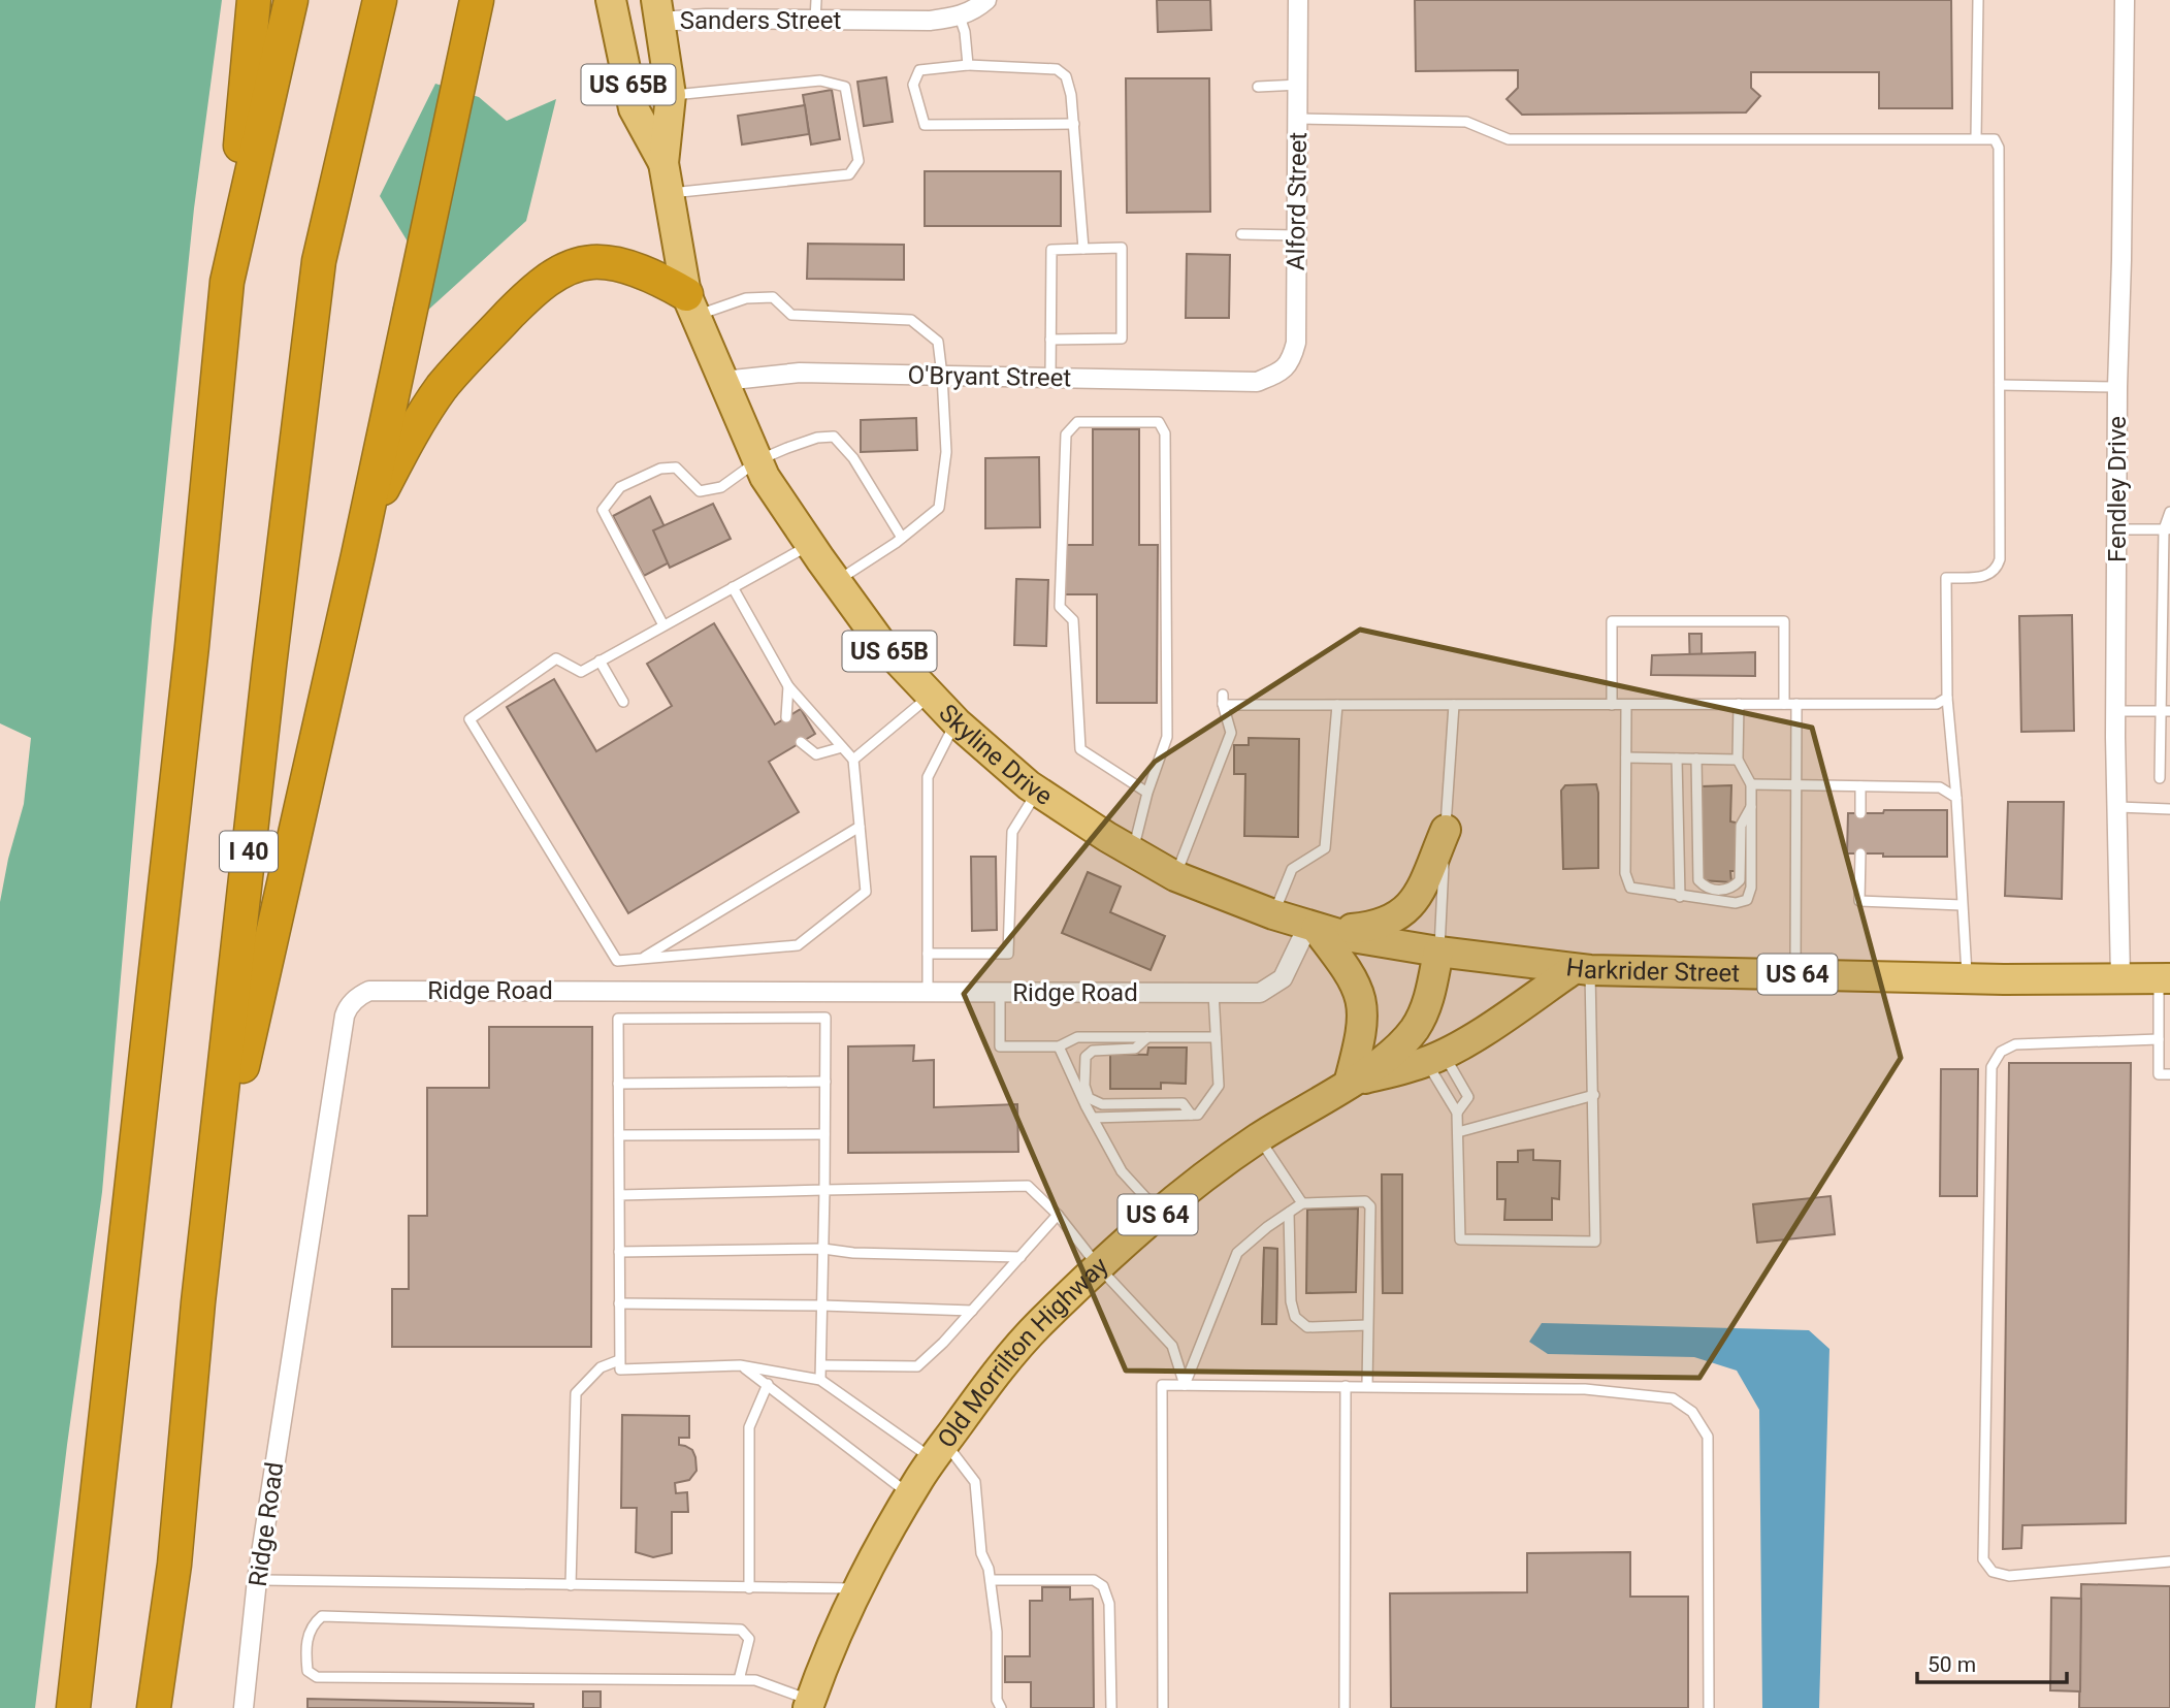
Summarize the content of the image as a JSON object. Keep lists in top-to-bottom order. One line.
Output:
{"streets":{"highway":["I 40"],"main road":["US 65B","Skyline Drive","Harkrider Street","US 64","Old Morrilton Highway"],"street":["Sanders Street","Alford Street","O'Bryant Street","Fendley Drive","Ridge Road"]},"crossings":[["Sanders Street","US 65B"],["US 65B","Skyline Drive"],["Alford Street","O'Bryant Street"],["O'Bryant Street","Skyline Drive"],["Fendley Drive","Harkrider Street"],["Skyline Drive","Harkrider Street"],["Skyline Drive","Ridge Road"],["Skyline Drive","Old Morrilton Highway"],["Harkrider Street","US 64"],["Harkrider Street","Old Morrilton Highway"],["US 64","Old Morrilton Highway"]],"scale_bar":"50 m"}
